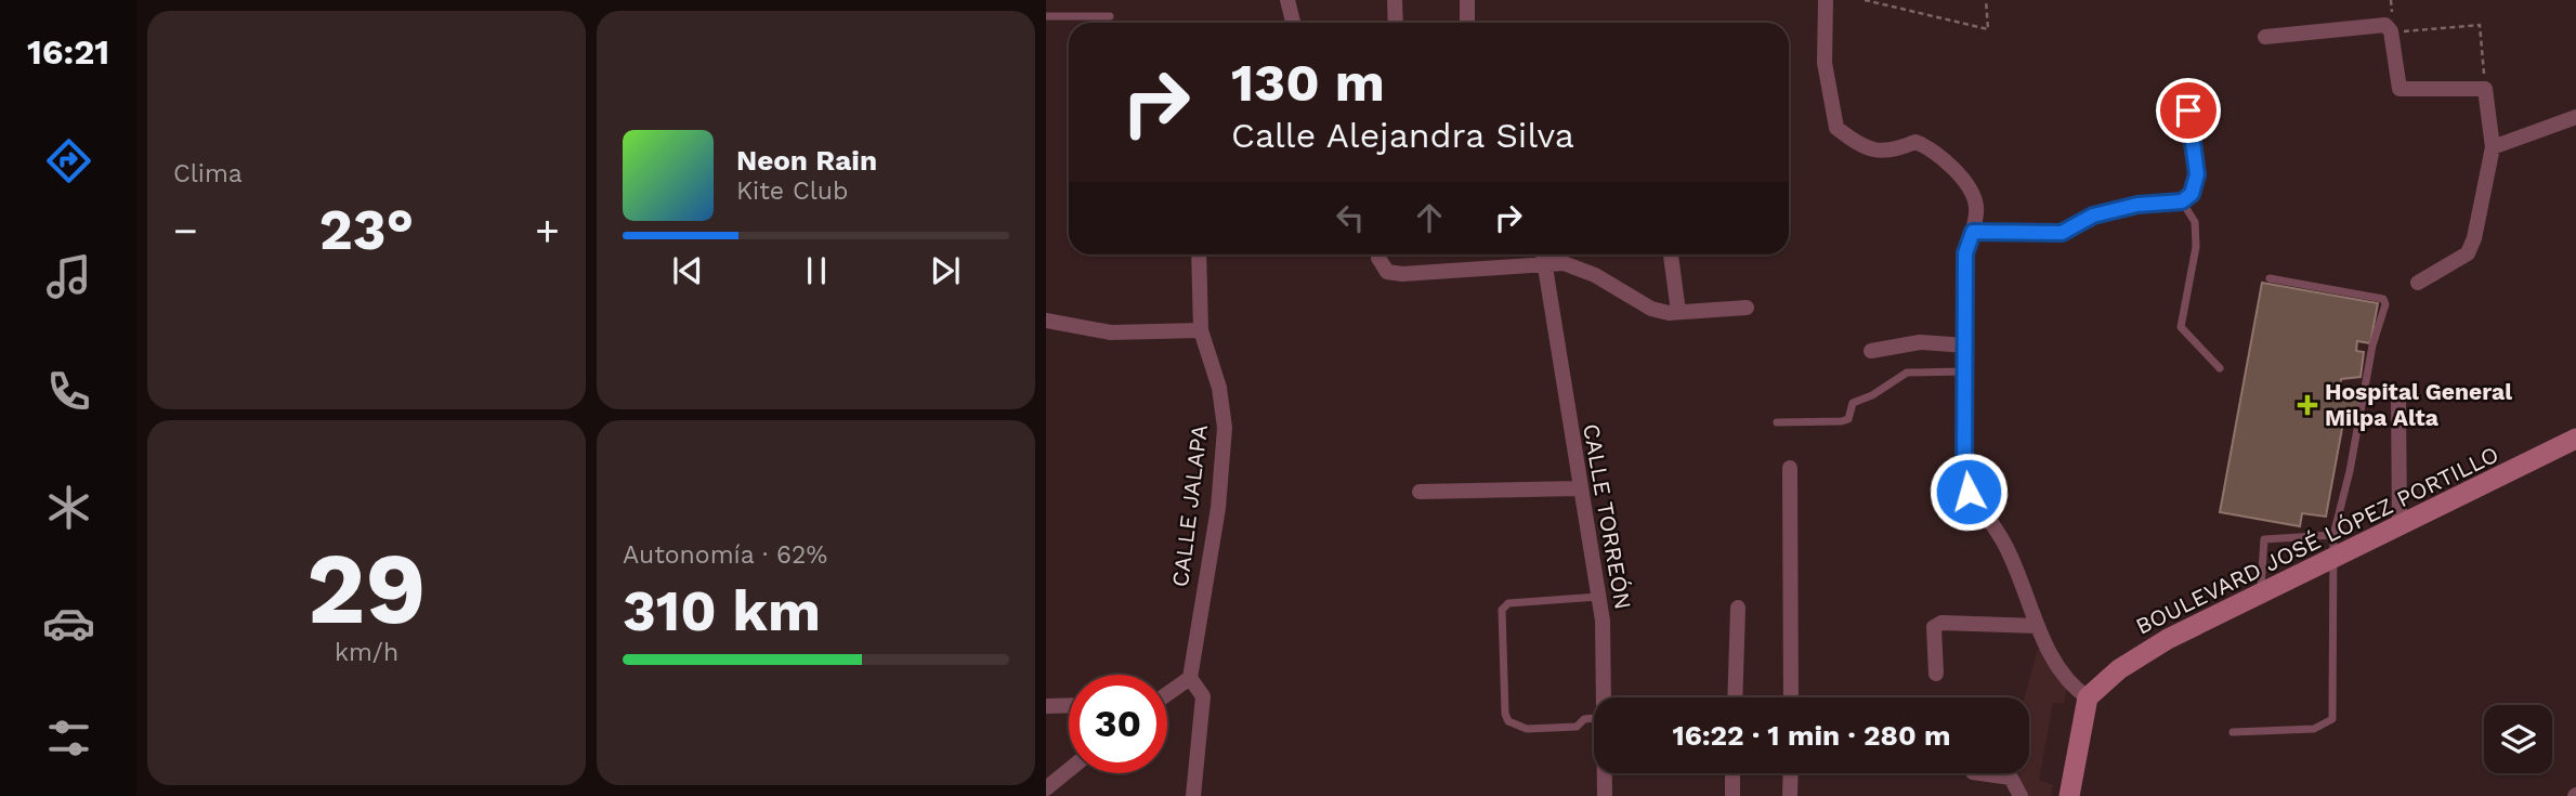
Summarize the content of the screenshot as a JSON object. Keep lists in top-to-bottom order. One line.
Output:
{"streets":{"main road":["BOULEVARD JOSÉ LÓPEZ PORTILLO"],"street":["CALLE JALAPA","CALLE TORREÓN"]},"places":{"health":["Hospital General Milpa Alta"]},"page":{"tabs":"16:21","tile":["Clima",["29","km/h"],["Autonomía · 62%","310 km"]],"turn":["130 m","Calle Alejandra Silva"],"song":["Neon Rain","Kite Club"],"heat":["−","23°","+"],"limit":"30","trip":"16:22 · 1 min · 280 m"}}
